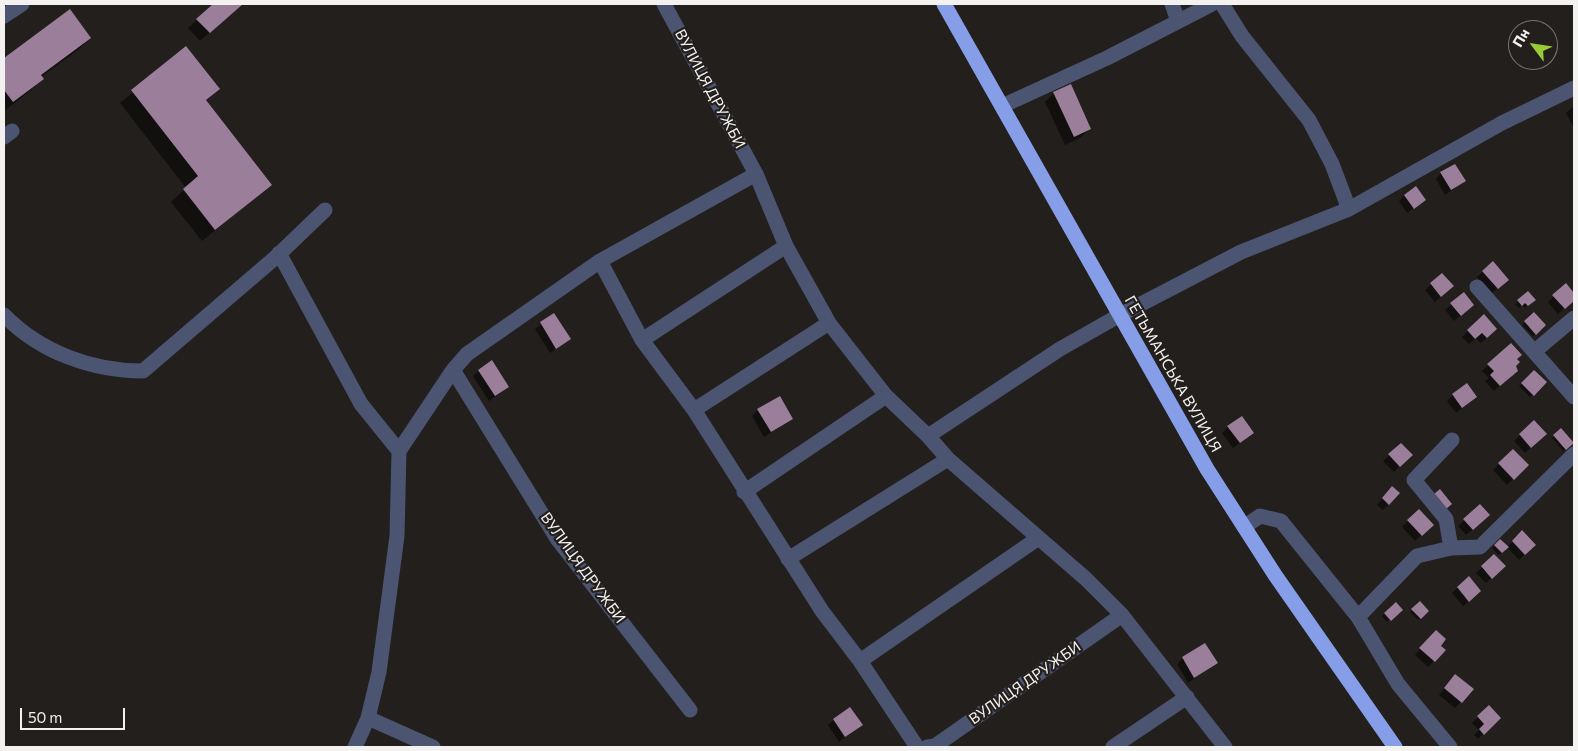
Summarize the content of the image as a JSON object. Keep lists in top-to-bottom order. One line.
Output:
{"streets":{"highway":["ГЕТЬМАНСЬКА ВУЛИЦЯ"],"street":["ВУЛИЦЯ ДРУЖБИ"]},"scale_bar":"50 m","north":"top left"}
